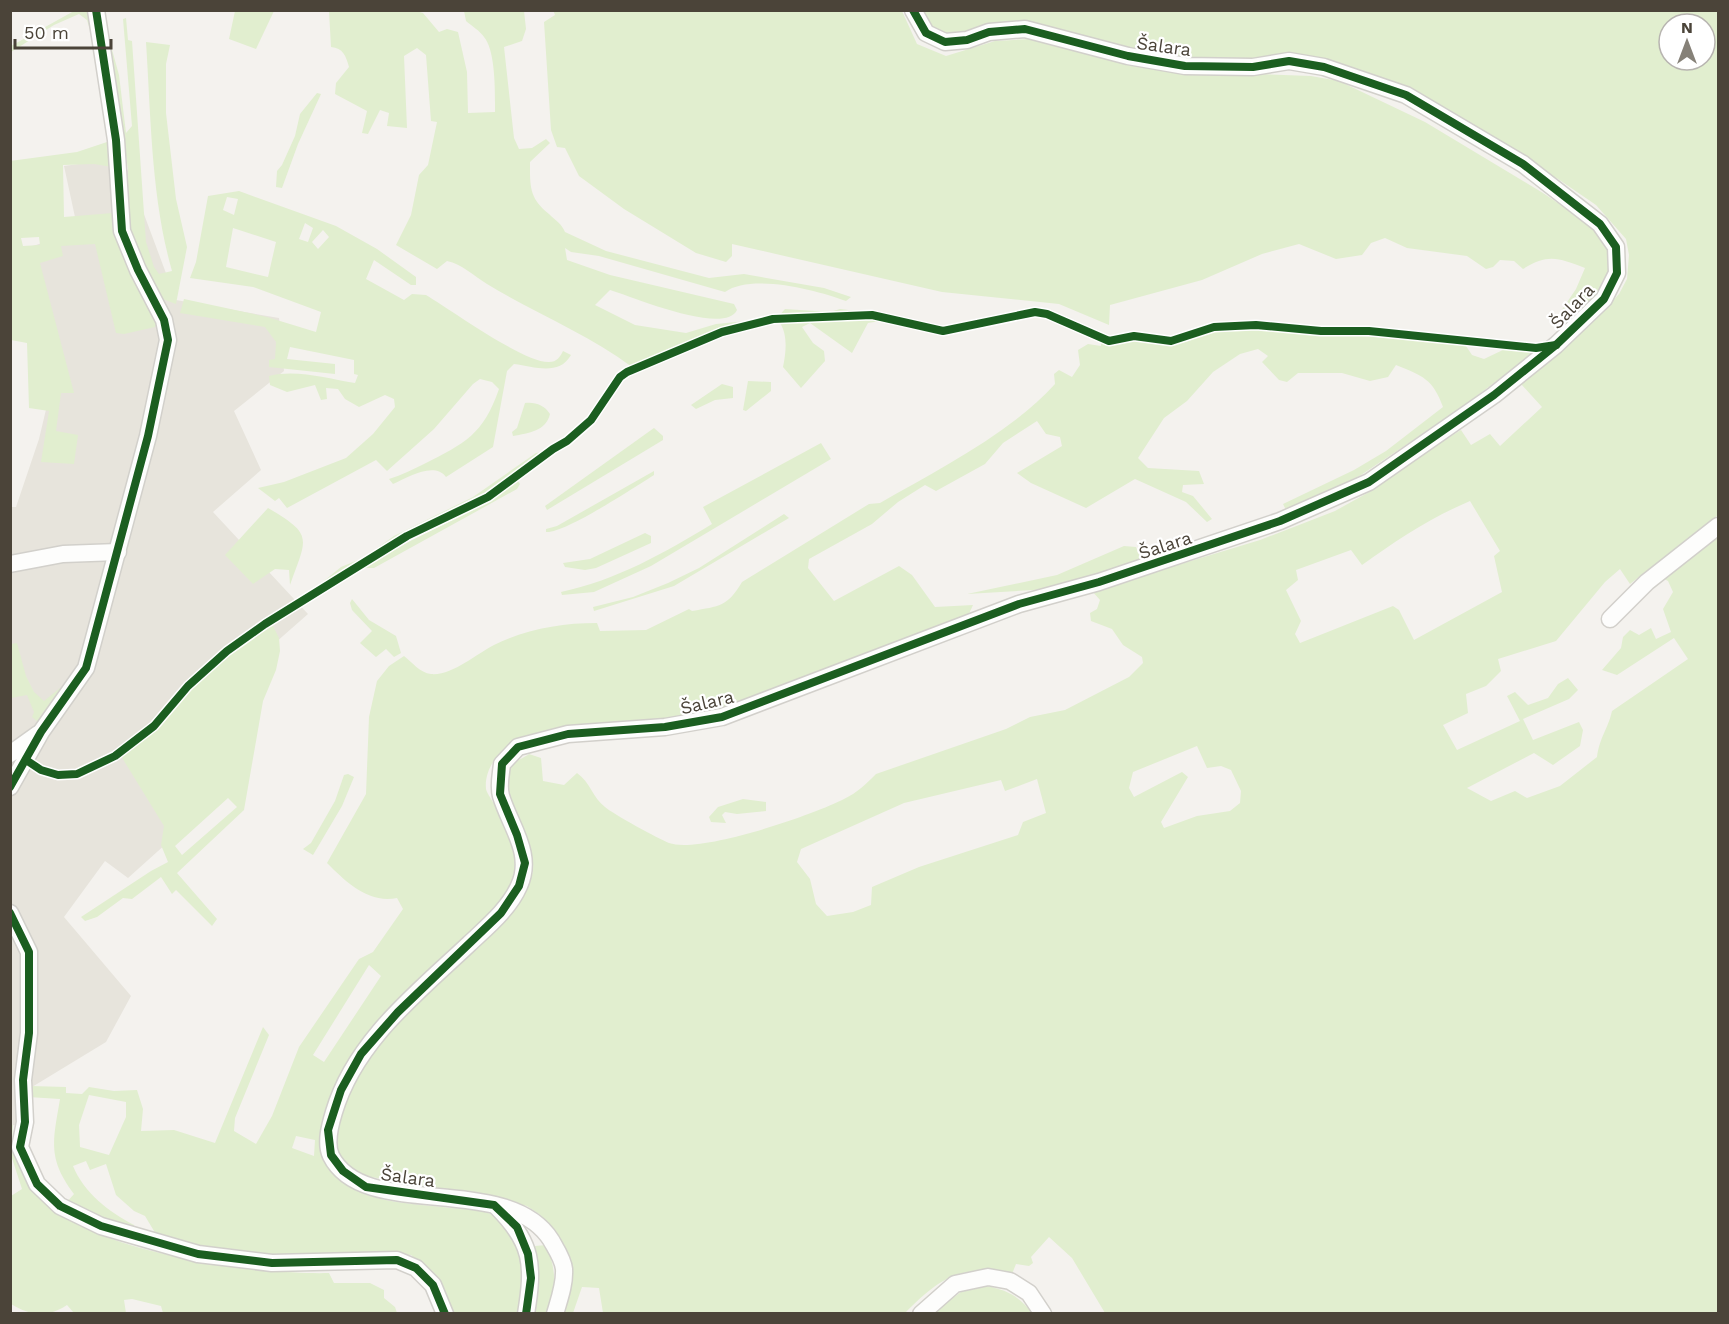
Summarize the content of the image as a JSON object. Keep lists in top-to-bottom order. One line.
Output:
{"streets":{"street":["Šalara"]},"scale_bar":"50 m","north":"top"}
